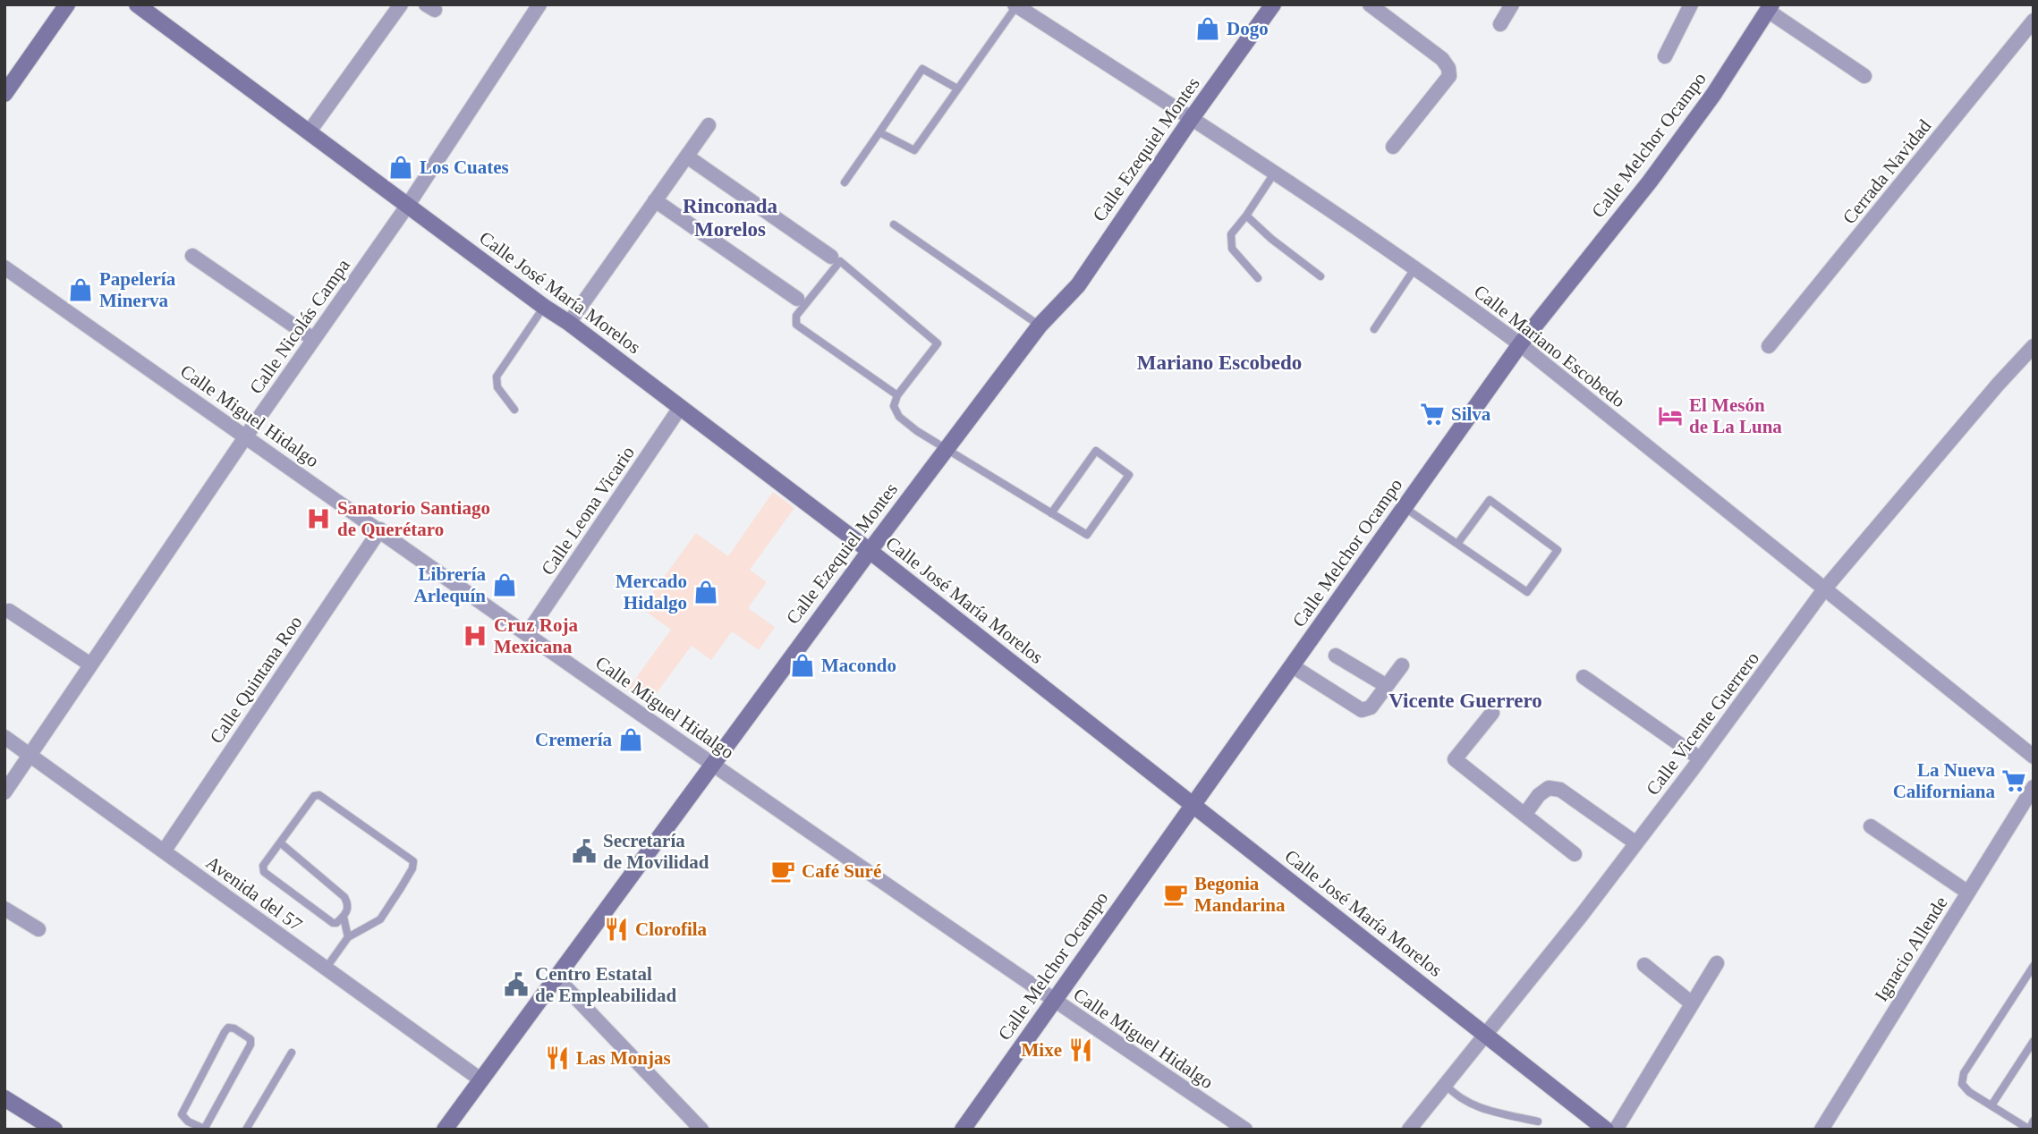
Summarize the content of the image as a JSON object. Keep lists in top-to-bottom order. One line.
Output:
{"streets":{"street":["Calle Melchor Ocampo","Calle Ezequiel Montes","Cerrada Navidad","Calle José María Morelos","Calle Nicolás Campa","Calle Mariano Escobedo","Calle Miguel Hidalgo","Calle Leona Vicario","Calle Quintana Roo","Calle Vicente Guerrero","Avenida del 57","Ignacio Allende"]},"crossings":[["Calle Melchor Ocampo","Calle José María Morelos"],["Calle Melchor Ocampo","Calle Mariano Escobedo"],["Calle Melchor Ocampo","Calle Miguel Hidalgo"],["Calle Ezequiel Montes","Calle José María Morelos"],["Calle Ezequiel Montes","Calle Mariano Escobedo"],["Calle Ezequiel Montes","Calle Miguel Hidalgo"],["Calle Ezequiel Montes","Avenida del 57"],["Calle José María Morelos","Calle Nicolás Campa"],["Calle José María Morelos","Calle Leona Vicario"],["Calle José María Morelos","Calle Vicente Guerrero"],["Calle Nicolás Campa","Calle Miguel Hidalgo"],["Calle Nicolás Campa","Avenida del 57"],["Calle Mariano Escobedo","Calle Vicente Guerrero"],["Calle Miguel Hidalgo","Calle Leona Vicario"],["Calle Miguel Hidalgo","Calle Quintana Roo"],["Calle Quintana Roo","Avenida del 57"]],"districts":["Rinconada Morelos","Mariano Escobedo","Vicente Guerrero"],"places":{"shop":["Dogo","Los Cuates","Papelería Minerva","Librería Arlequín","Mercado Hidalgo","Macondo","Cremería"],"supermarket":["Silva","La Nueva Californiana"],"hotel":["El Mesón de La Luna"],"hospital":["Sanatorio Santiago de Querétaro","Cruz Roja Mexicana"],"public building":["Secretaría de Movilidad","Centro Estatal de Empleabilidad"],"cafe":["Café Suré","Begonia Mandarina"],"restaurant":["Clorofila","Mixe","Las Monjas"]}}
